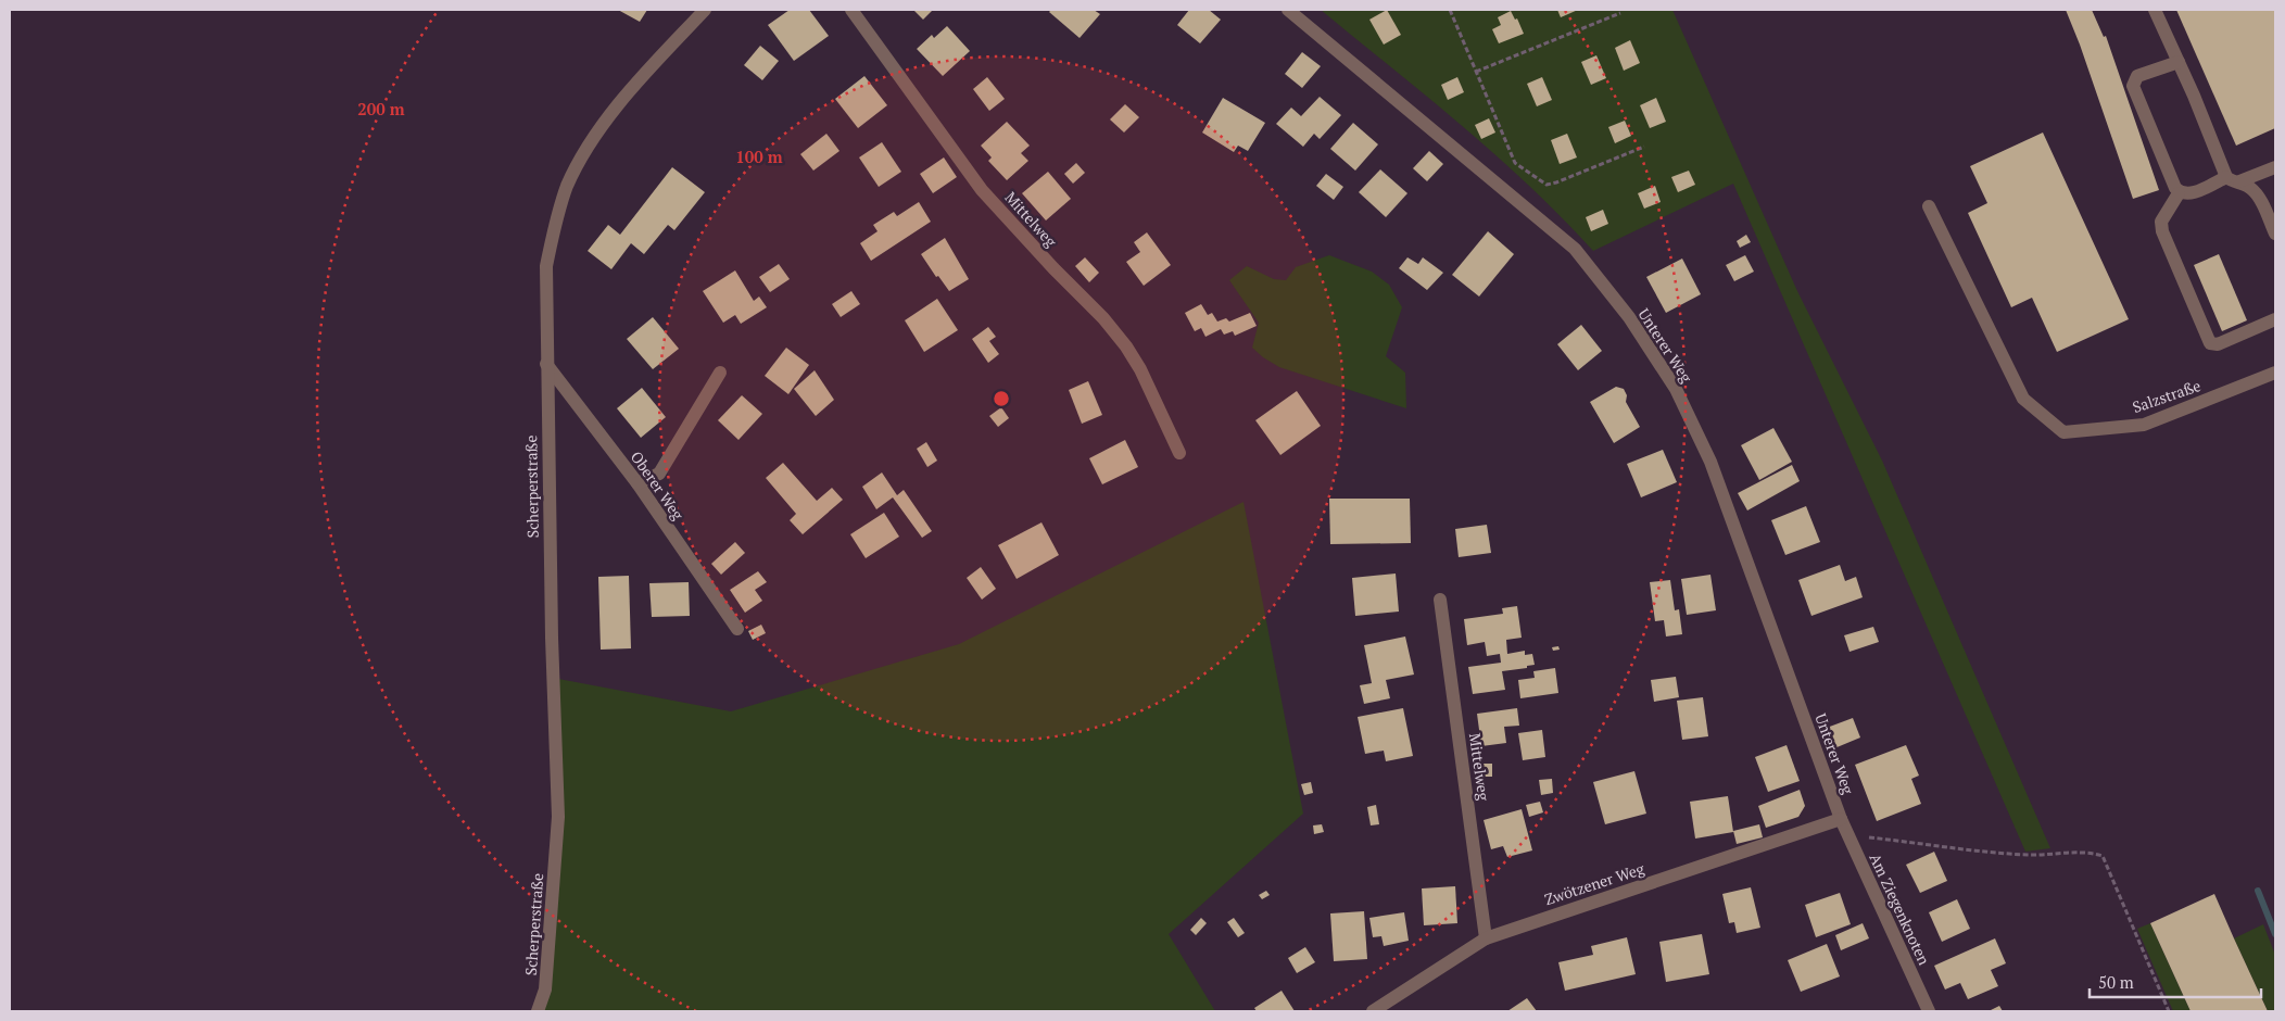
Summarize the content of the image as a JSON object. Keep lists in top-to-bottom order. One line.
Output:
{"streets":{"street":["Mittelweg","Unterer Weg","Salzstraße","Oberer Weg","Scherperstraße","Zwötzener Weg","Am Ziegenknoten"]},"crossings":[["Mittelweg","Zwötzener Weg"],["Unterer Weg","Zwötzener Weg"],["Unterer Weg","Am Ziegenknoten"],["Oberer Weg","Scherperstraße"],["Zwötzener Weg","Am Ziegenknoten"]],"scale_bar":"50 m","rings":["200 m","100 m"]}
